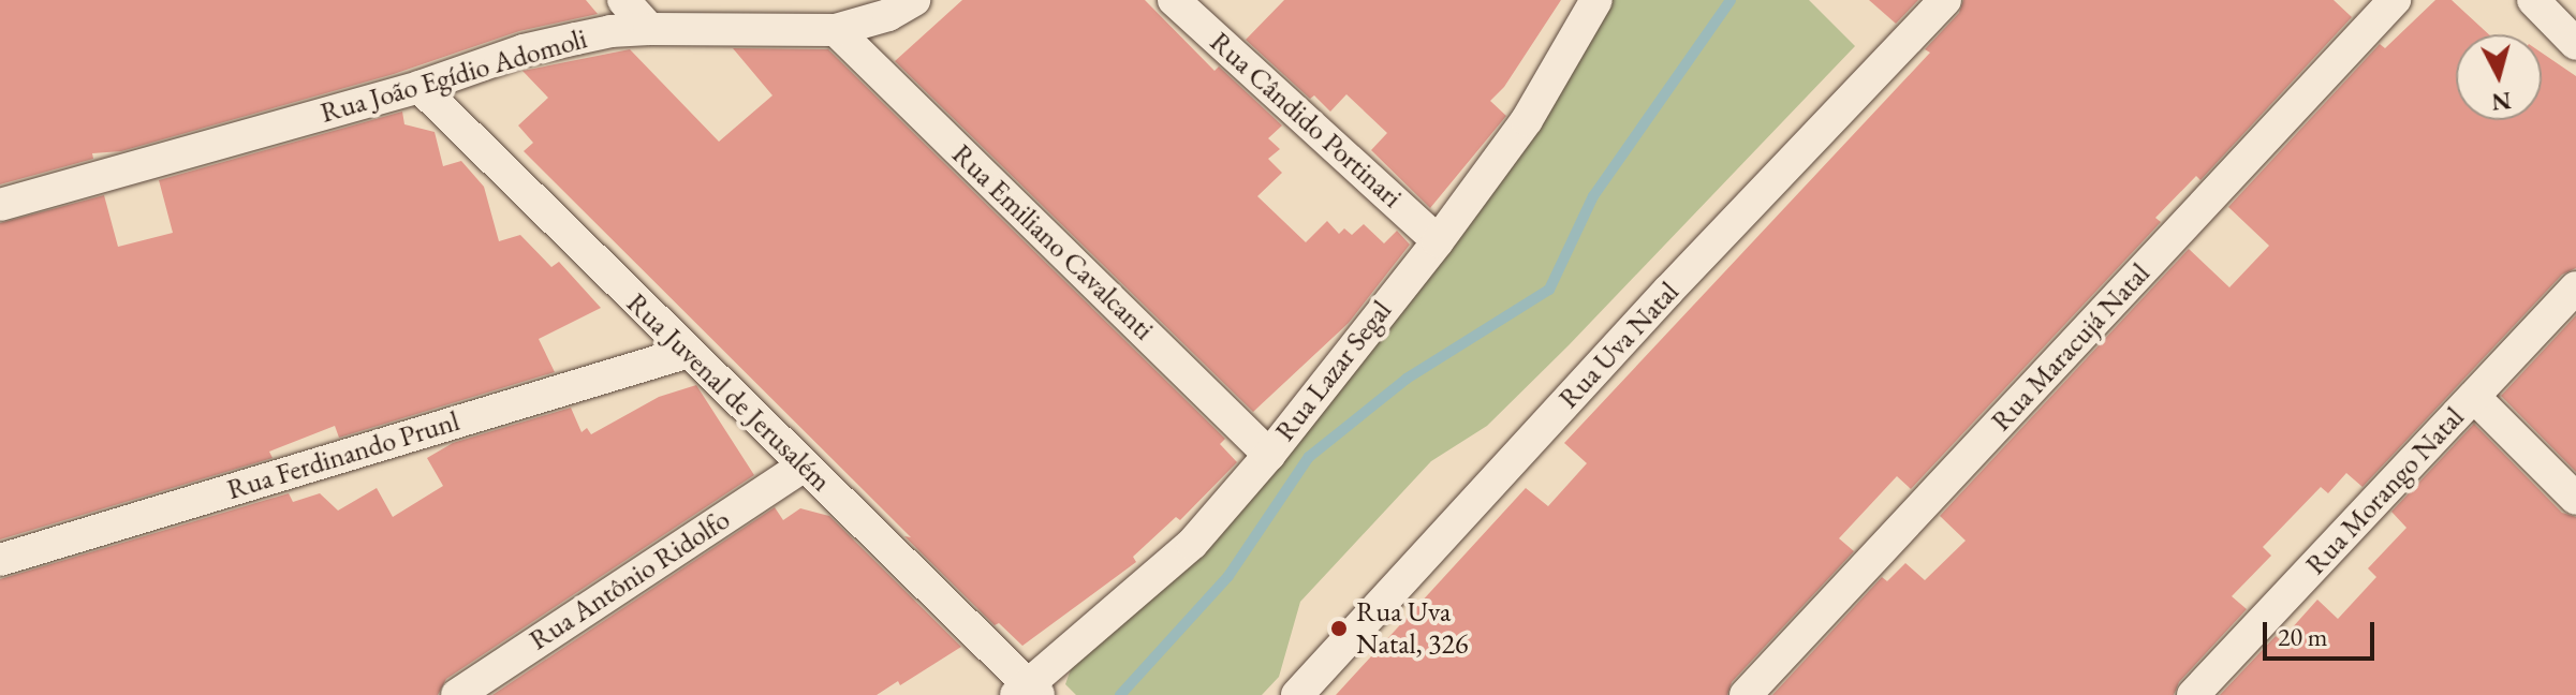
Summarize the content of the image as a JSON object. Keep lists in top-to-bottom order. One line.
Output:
{"streets":{"street":["Rua João Egídio Adomoli","Rua Cândido Portinari","Rua Emiliano Cavalcanti","Rua Uva Natal","Rua Maracujá Natal","Rua Lazar Segal","Rua Juvenal de Jerusalém","Rua Ferdinando Prunl","Rua Morango Natal","Rua Antônio Ridolfo"]},"crossings":[["Rua João Egídio Adomoli","Rua Emiliano Cavalcanti"],["Rua João Egídio Adomoli","Rua Juvenal de Jerusalém"],["Rua Cândido Portinari","Rua Lazar Segal"],["Rua Emiliano Cavalcanti","Rua Lazar Segal"],["Rua Lazar Segal","Rua Juvenal de Jerusalém"],["Rua Juvenal de Jerusalém","Rua Ferdinando Prunl"],["Rua Juvenal de Jerusalém","Rua Antônio Ridolfo"]],"places":["Rua Uva Natal, 326"],"scale_bar":"20 m","north":"bottom"}
